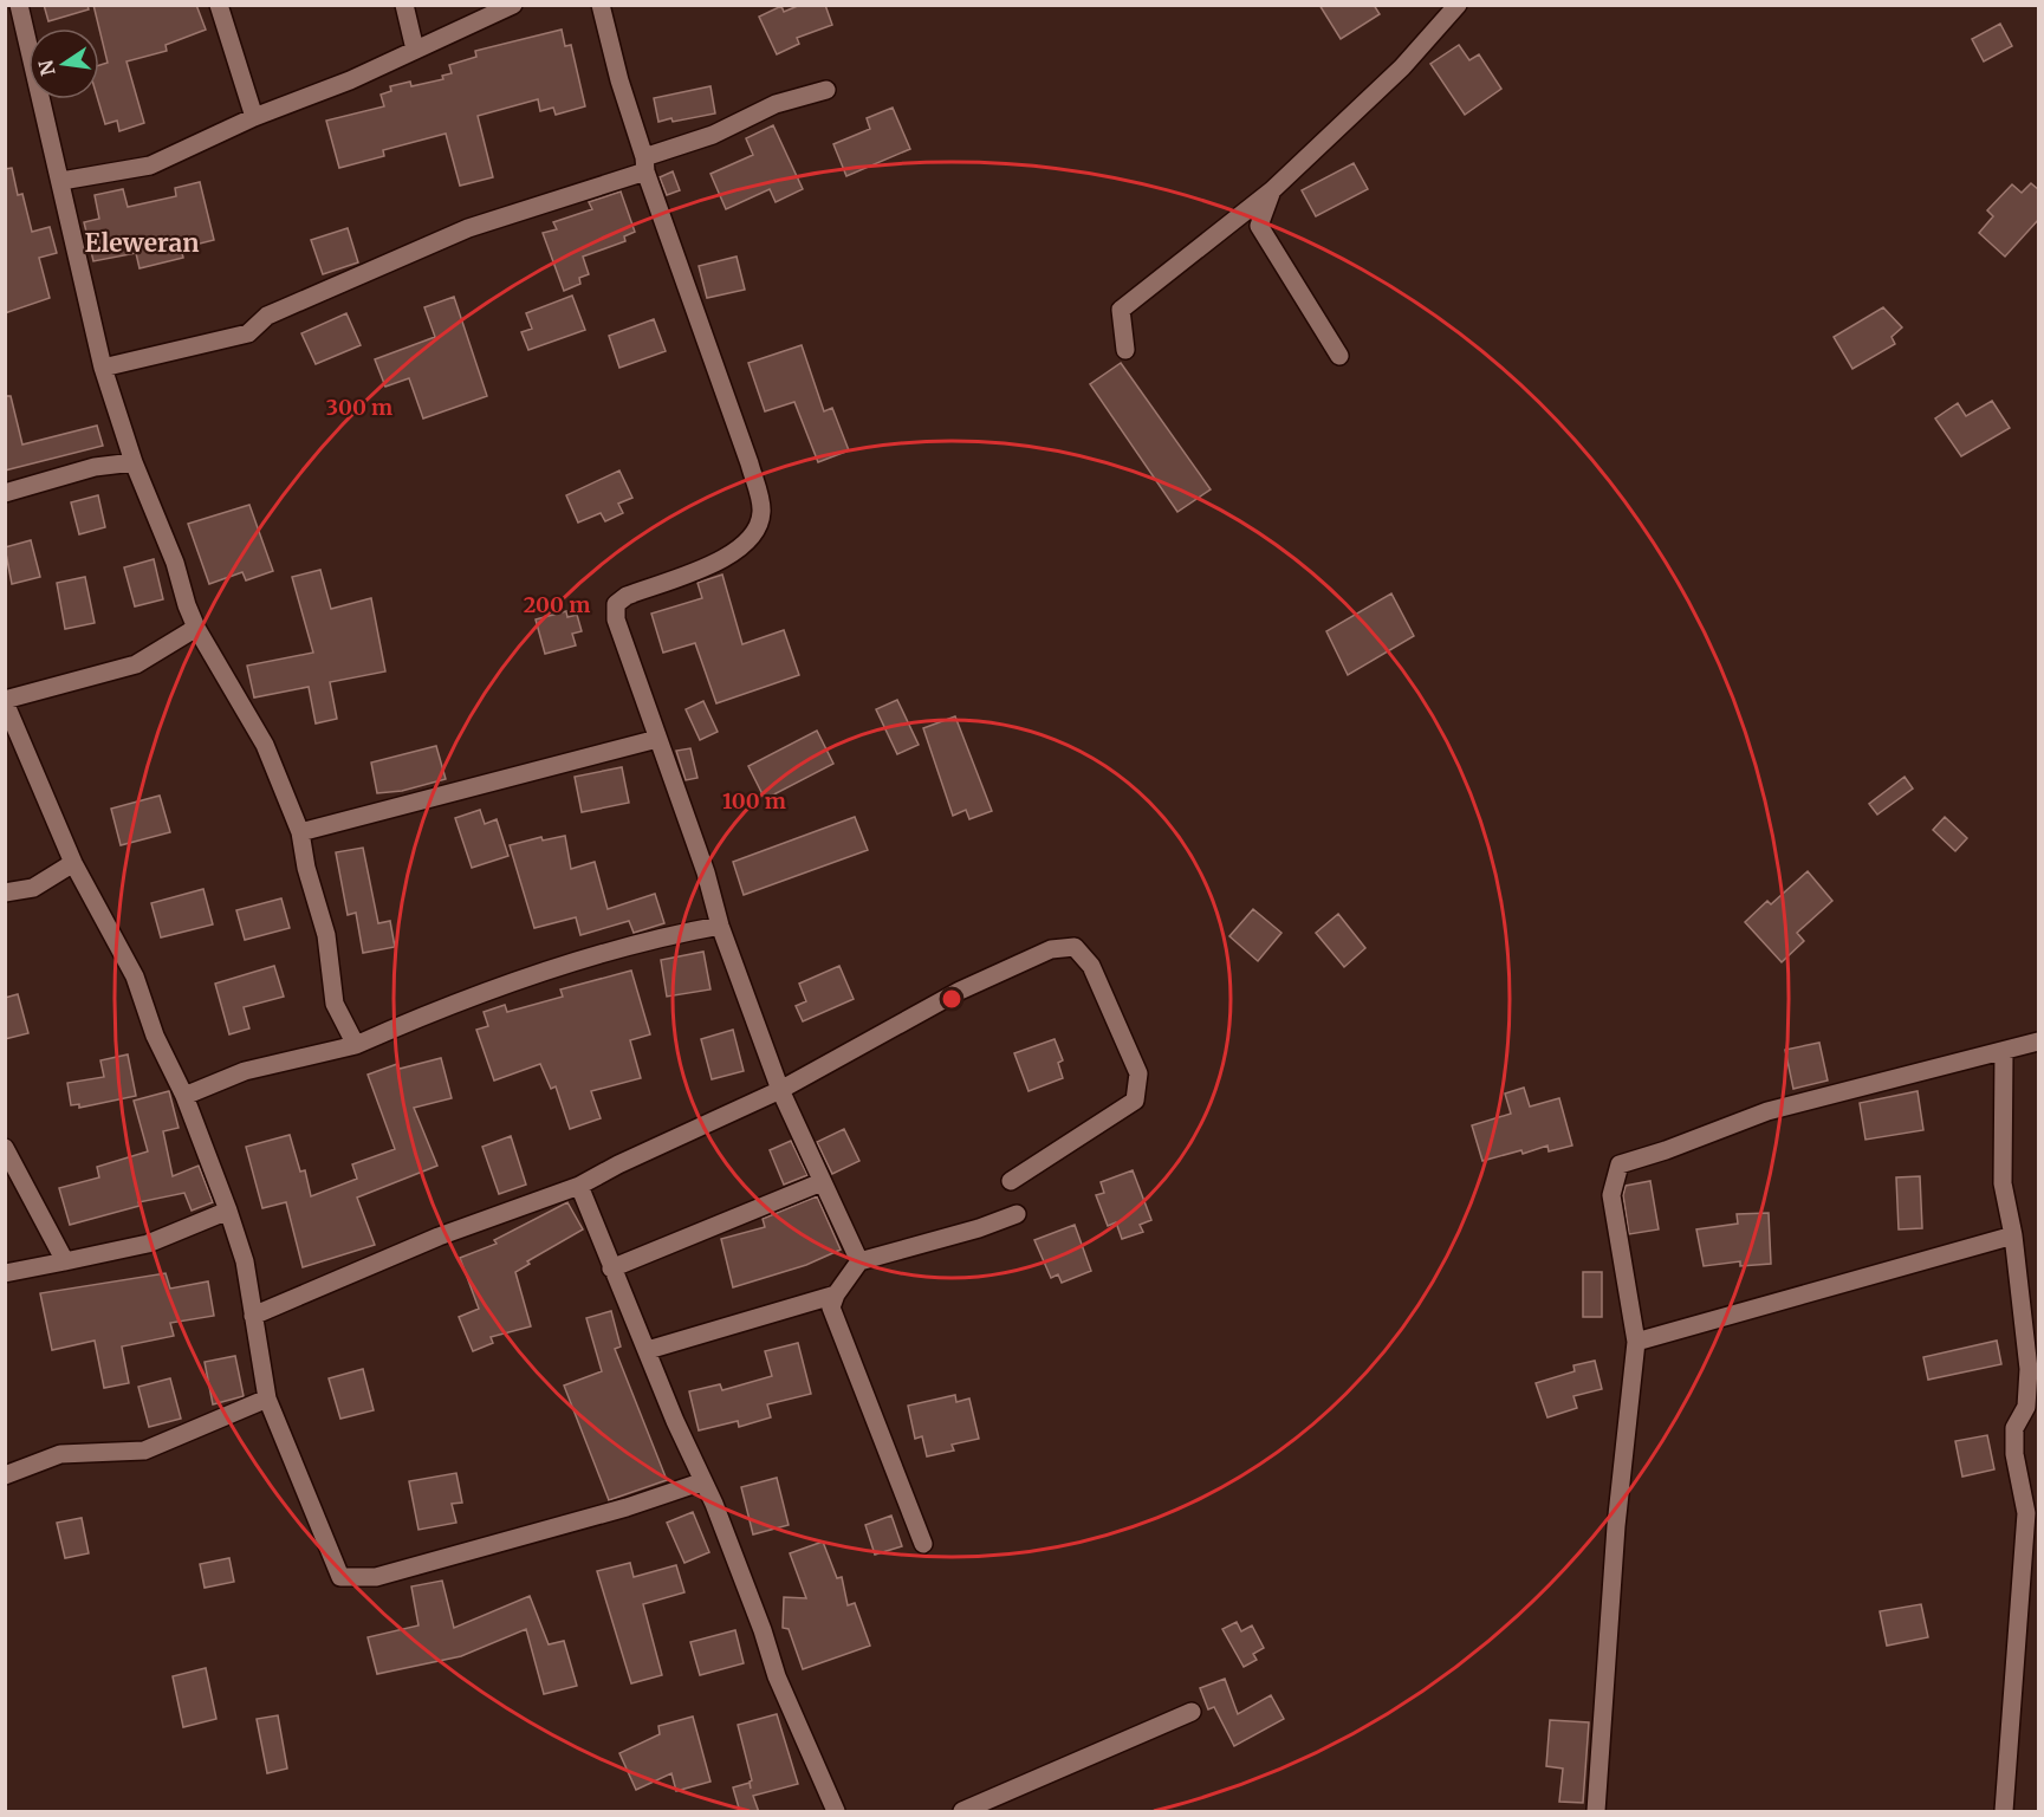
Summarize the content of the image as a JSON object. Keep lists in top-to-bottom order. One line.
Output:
{"districts":["Eleweran"],"north":"left","rings":["300 m","200 m","100 m"]}
